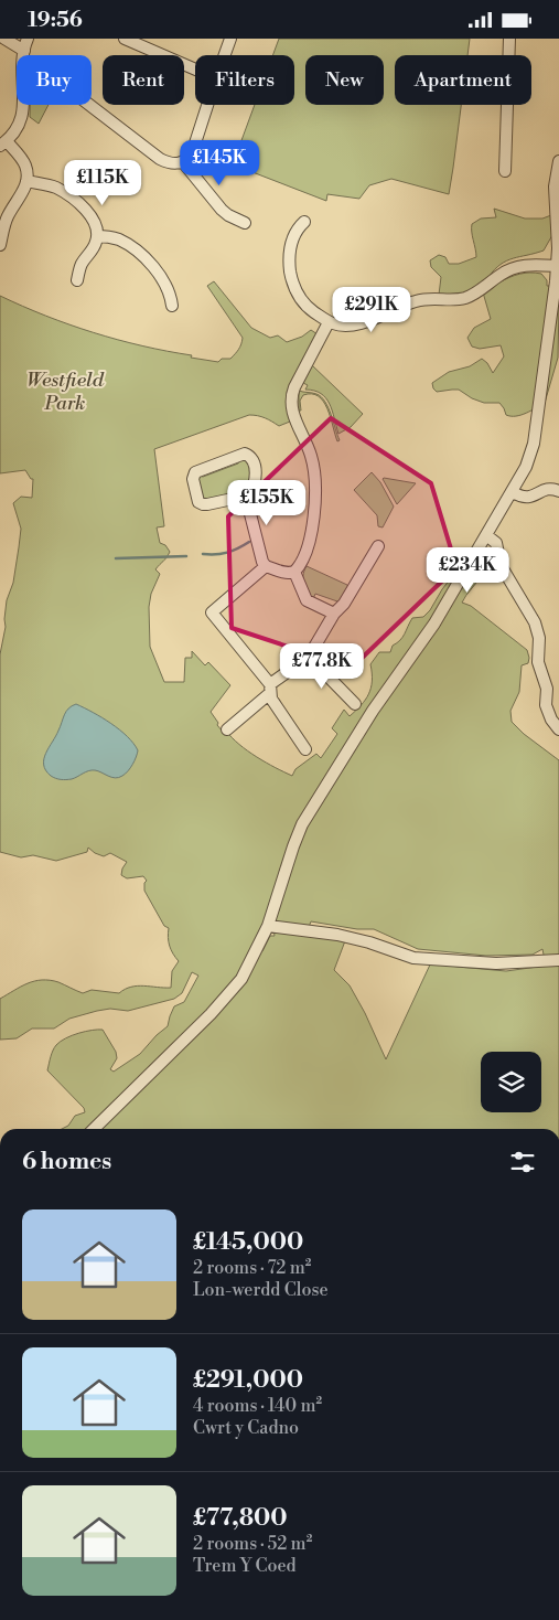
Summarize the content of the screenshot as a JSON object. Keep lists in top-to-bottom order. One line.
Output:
{"parks":["Westfield Park"],"page":{"status":"19:56","chip":["Buy","Rent","Filters","New","Apartment"],"price":["£145K","£115K","£291K","£155K","£234K","£77.8K"],"heading":"6 homes","list":[{"name":"£145,000","note":"2 rooms · 72 m² · Lon-werdd Close"},{"name":"£291,000","note":"4 rooms · 140 m² · Cwrt y Cadno"},{"name":"£77,800","note":"2 rooms · 52 m² · Trem Y Coed"}]}}
